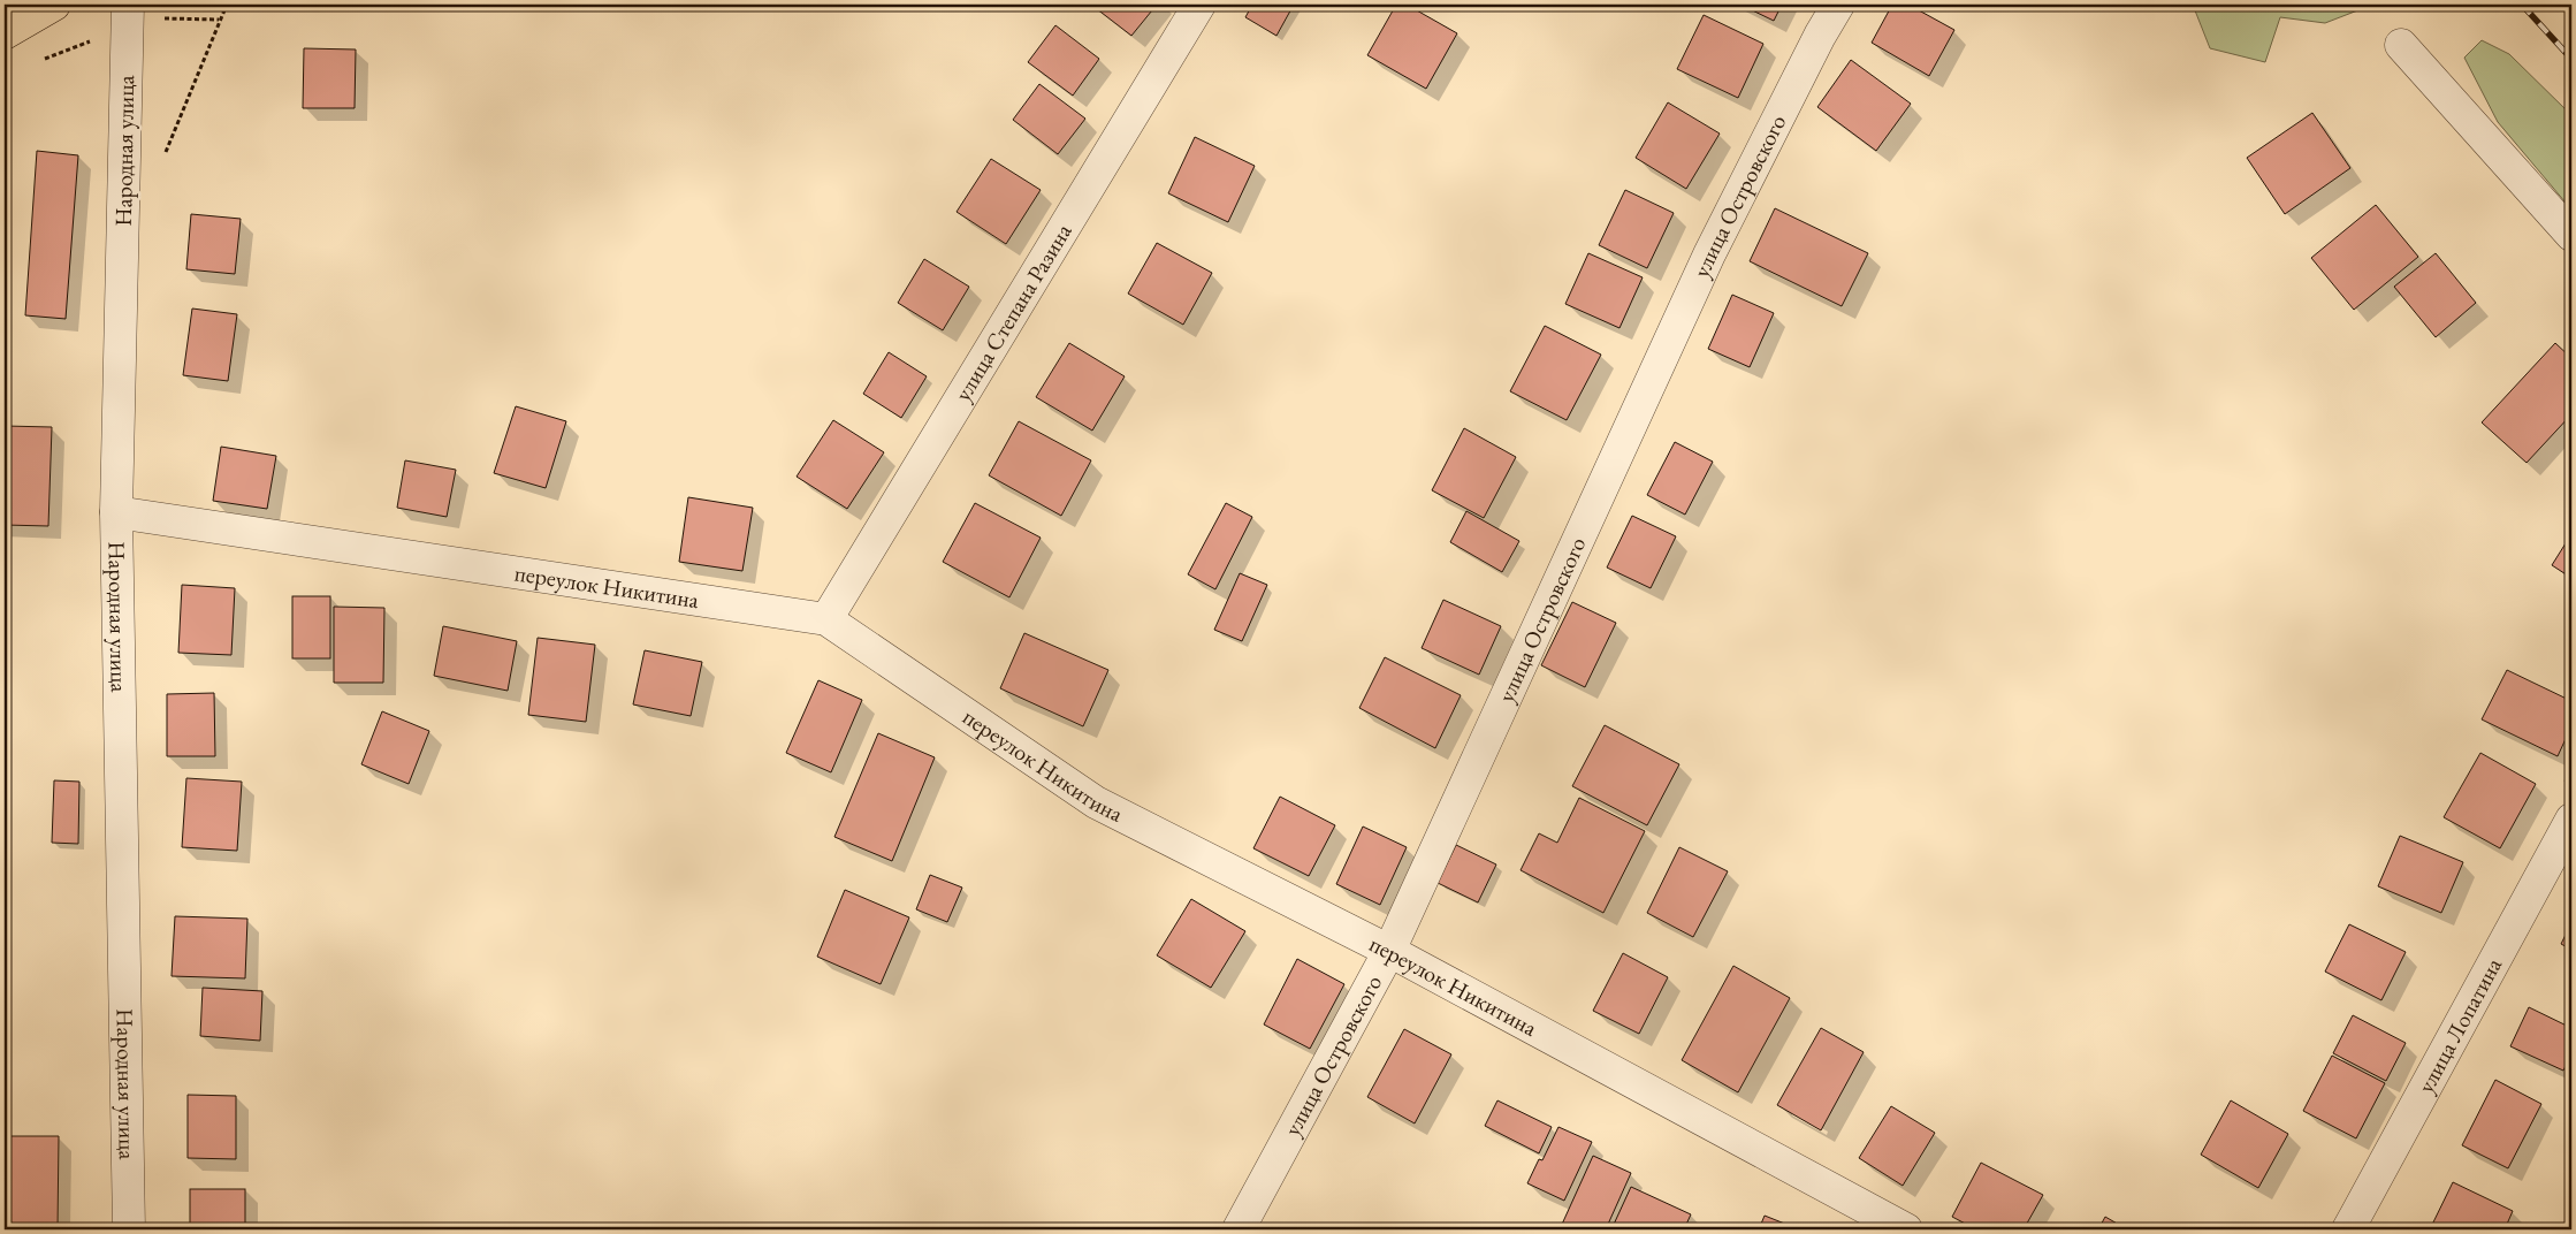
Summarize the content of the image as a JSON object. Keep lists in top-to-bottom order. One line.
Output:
{"streets":{"street":["Народная улица","улица Островского","улица Степана Разина","переулок Никитина","улица Лопатина"]},"crossings":[["Народная улица","переулок Никитина"],["улица Островского","переулок Никитина"],["улица Степана Разина","переулок Никитина"]]}
